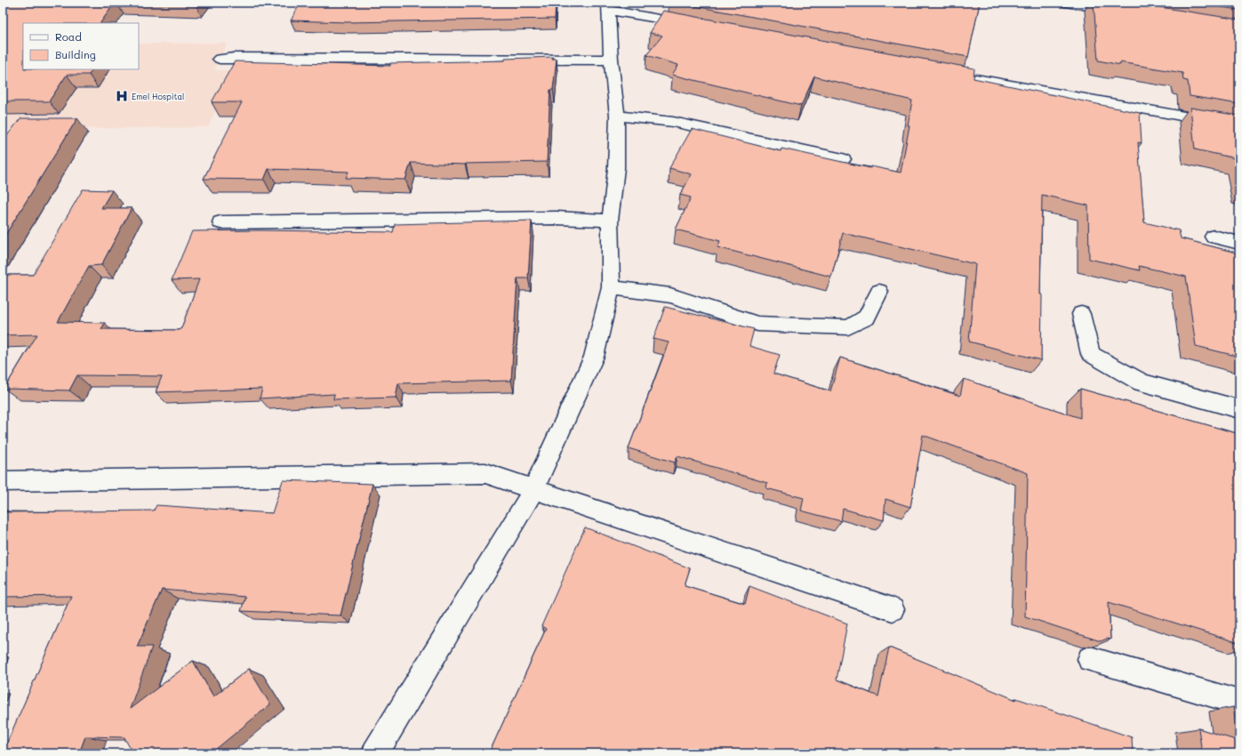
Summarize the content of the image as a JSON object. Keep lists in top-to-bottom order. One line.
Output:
{"places":{"hospital":["Emel Hospital"]},"legend":["Road","Building"]}
